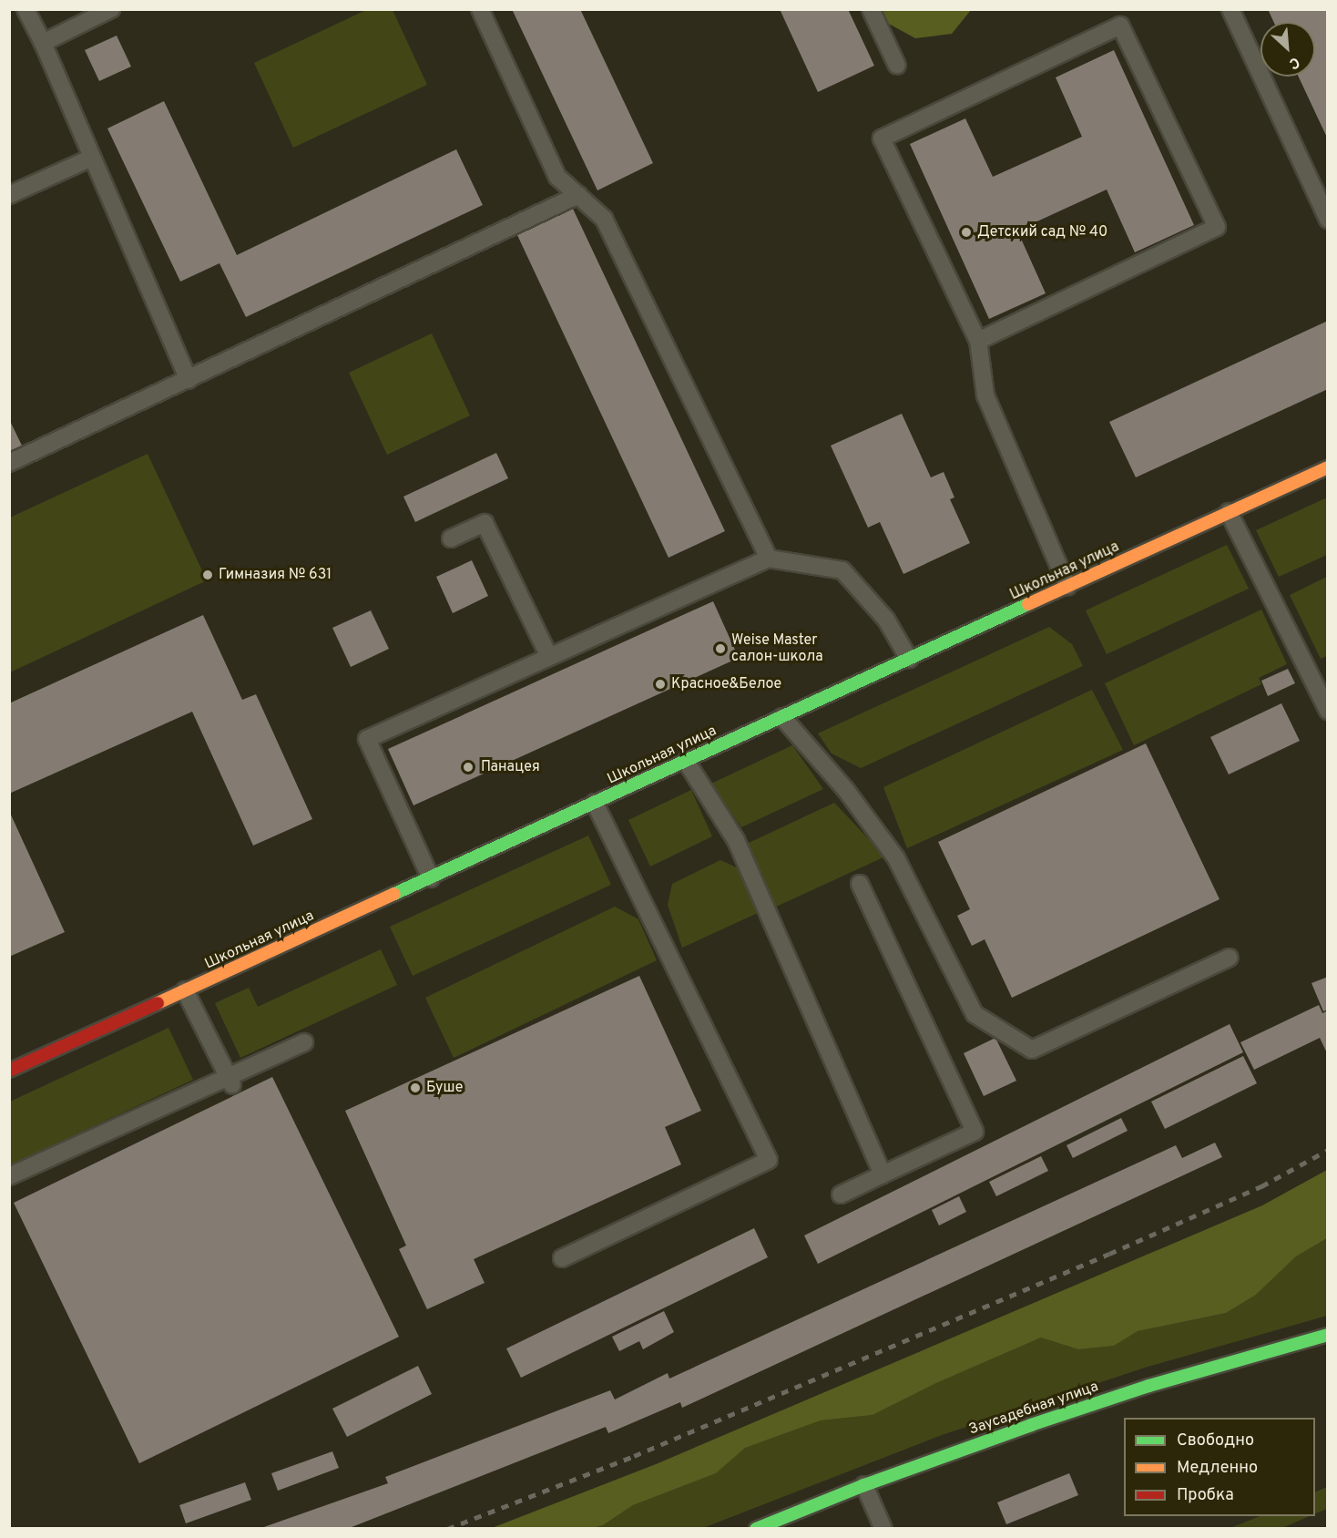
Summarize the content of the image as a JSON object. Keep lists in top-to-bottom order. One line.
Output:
{"streets":{"street":["Школьная улица","Заусадебная улица"]},"places":["Детский сад № 40","Гимназия № 631","Weise Master салон-школа","Красное&Белое","Панацея","Буше"],"legend":["Свободно","Медленно","Пробка"],"north":"bottom right"}
